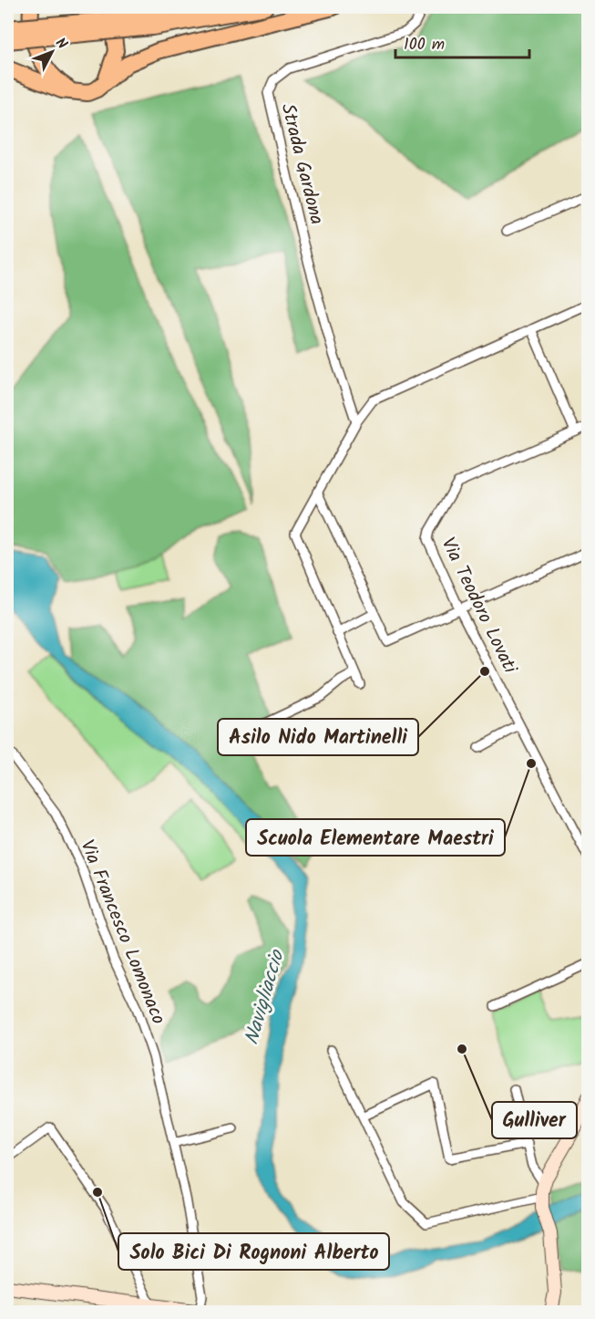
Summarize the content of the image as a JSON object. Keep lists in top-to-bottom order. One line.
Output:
{"streets":{"street":["Strada Gardona","Via Teodoro Lovati","Via Francesco Lomonaco"]},"water":["Navigliaccio"],"places":["Asilo Nido Martinelli","Scuola Elementare Maestri","Gulliver","Solo Bici Di Rognoni Alberto"],"scale_bar":"100 m","north":"top right"}
